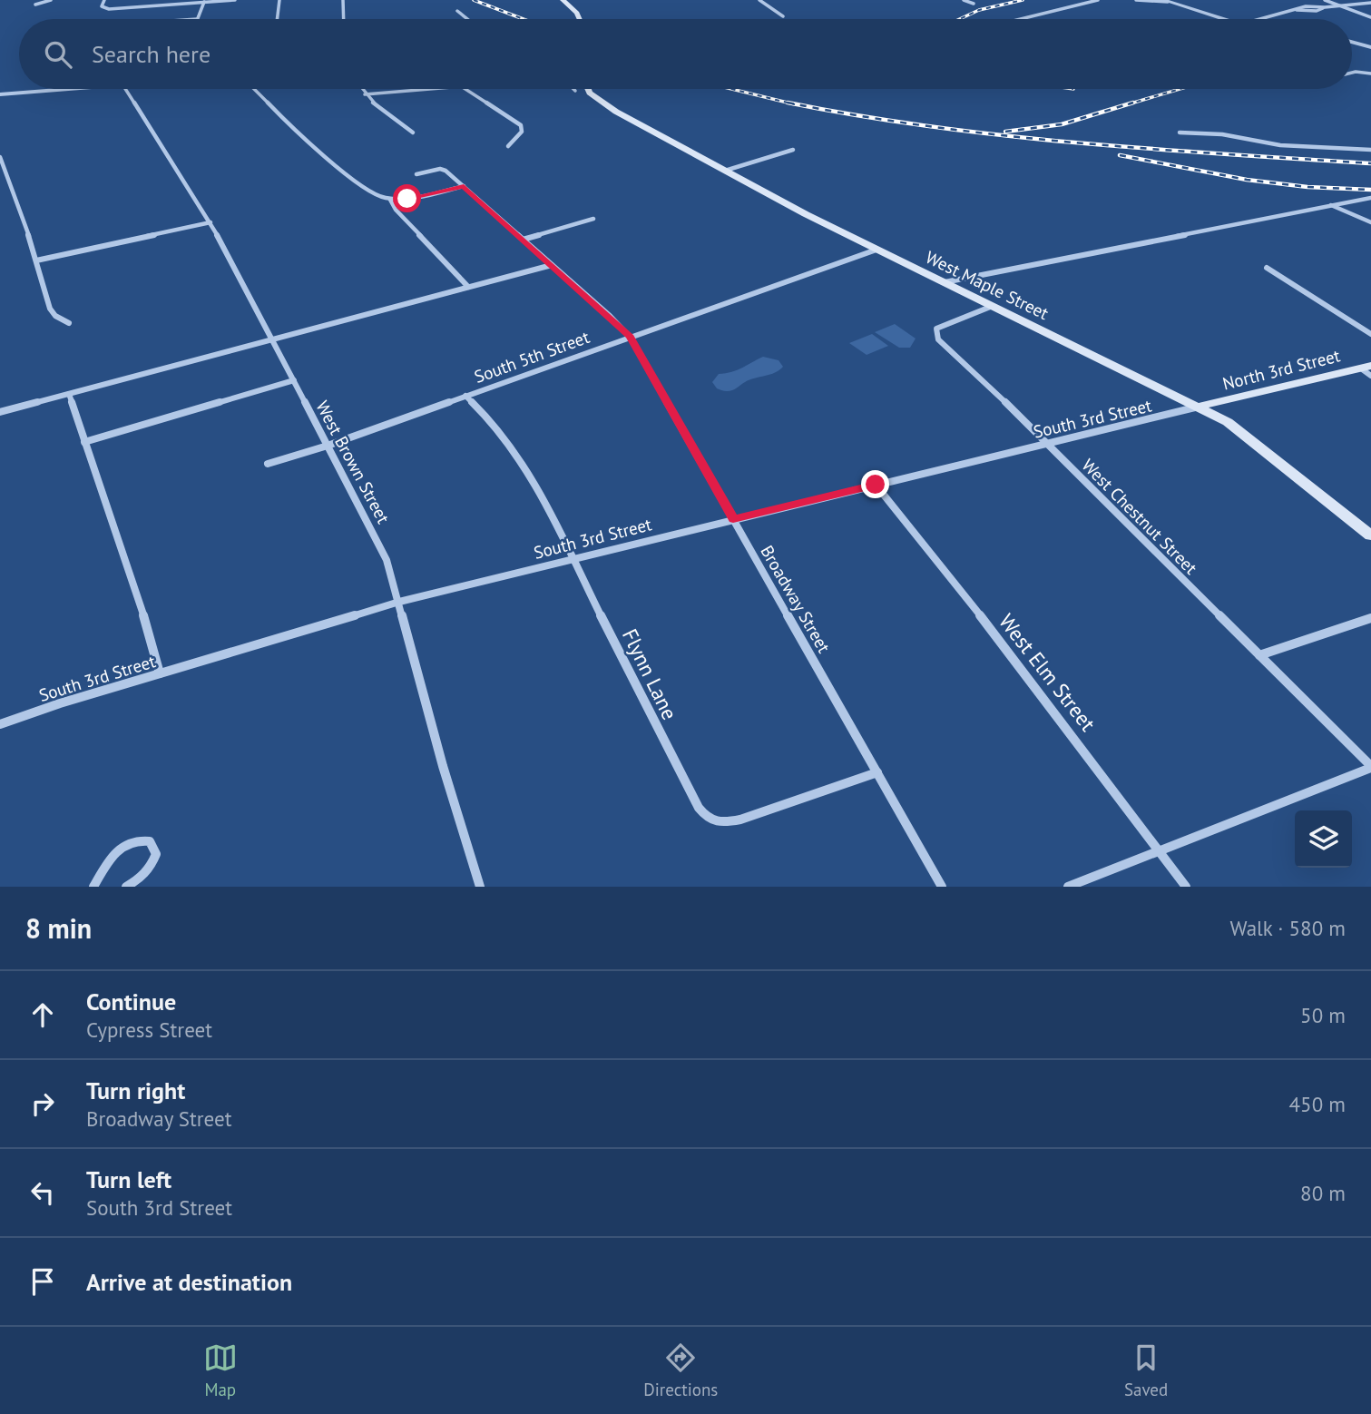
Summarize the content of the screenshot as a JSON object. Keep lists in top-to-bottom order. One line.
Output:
{"streets":{"main road":["West Maple Street","North 3rd Street"],"street":["South 5th Street","South 3rd Street","West Brown Street","West Chestnut Street","Broadway Street","West Elm Street","Flynn Lane"]},"crossings":[["West Maple Street","South 5th Street"],["West Maple Street","North 3rd Street"],["West Maple Street","South 3rd Street"],["West Maple Street","West Chestnut Street"],["South 5th Street","West Brown Street"],["South 5th Street","Broadway Street"],["South 5th Street","Flynn Lane"],["North 3rd Street","South 3rd Street"],["South 3rd Street","West Brown Street"],["South 3rd Street","West Chestnut Street"],["South 3rd Street","Broadway Street"],["South 3rd Street","West Elm Street"],["South 3rd Street","Flynn Lane"],["Broadway Street","Flynn Lane"]],"page":{"search":"Search here","heading":["8 min","Walk · 580 m"],"list":[["Continue","Cypress Street","50 m"],["Turn right","Broadway Street","450 m"],["Turn left","South 3rd Street","80 m"],"Arrive at destination"],"nav":["Map","Directions","Saved"]}}
